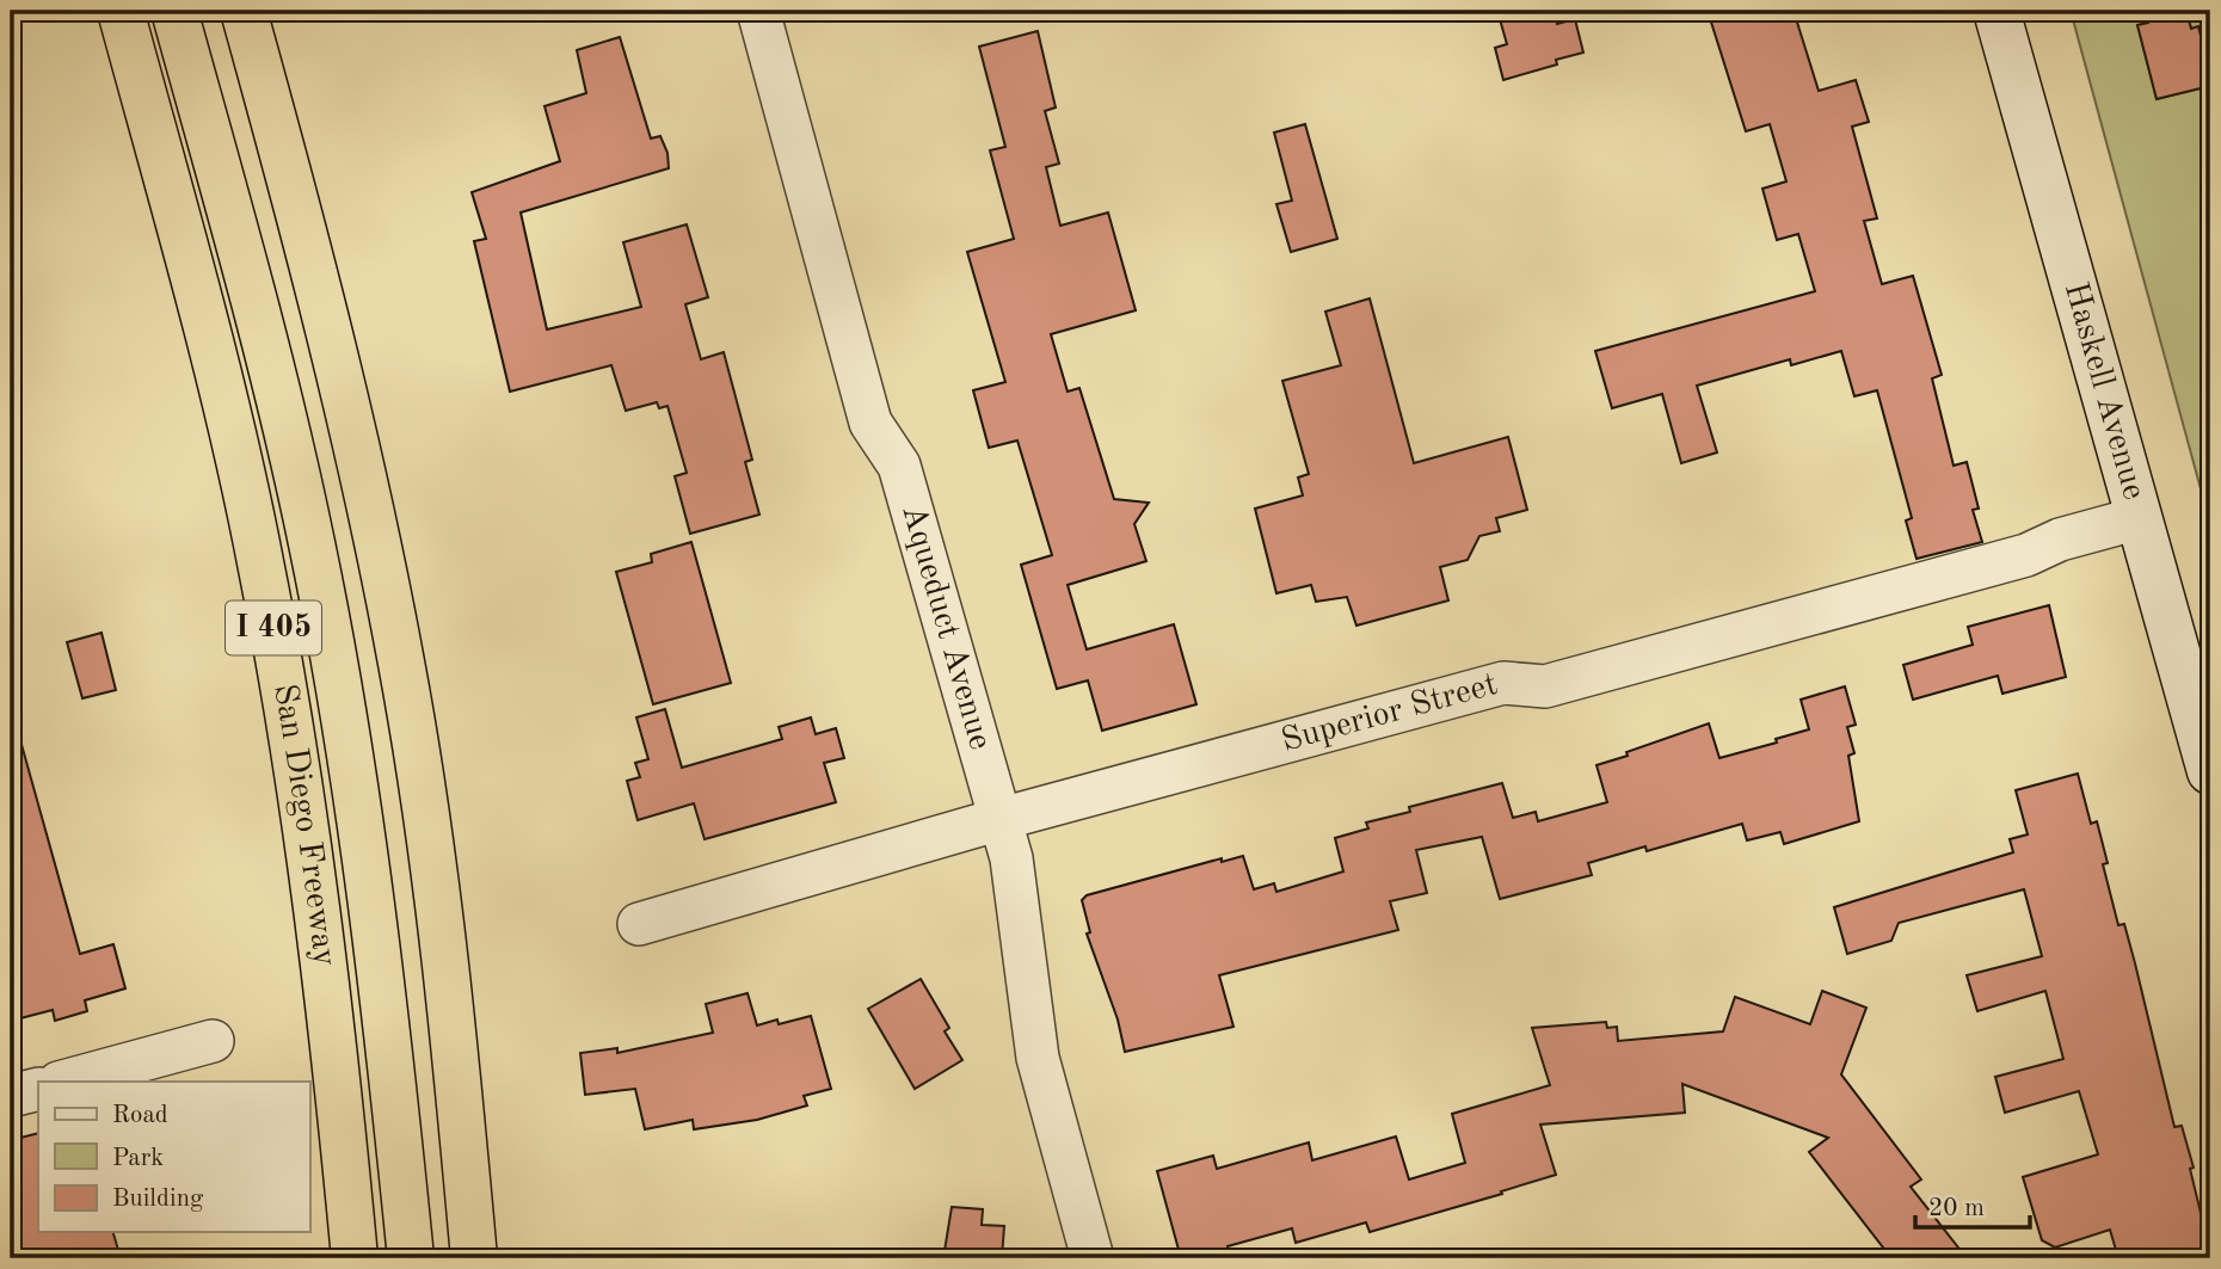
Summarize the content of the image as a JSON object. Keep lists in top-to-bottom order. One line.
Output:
{"streets":{"highway":["I 405","San Diego Freeway"],"main road":["Haskell Avenue"],"street":["Aqueduct Avenue","Superior Street"]},"crossings":[["Haskell Avenue","Superior Street"],["Aqueduct Avenue","Superior Street"]],"legend":["Road","Park","Building"],"scale_bar":"20 m"}
